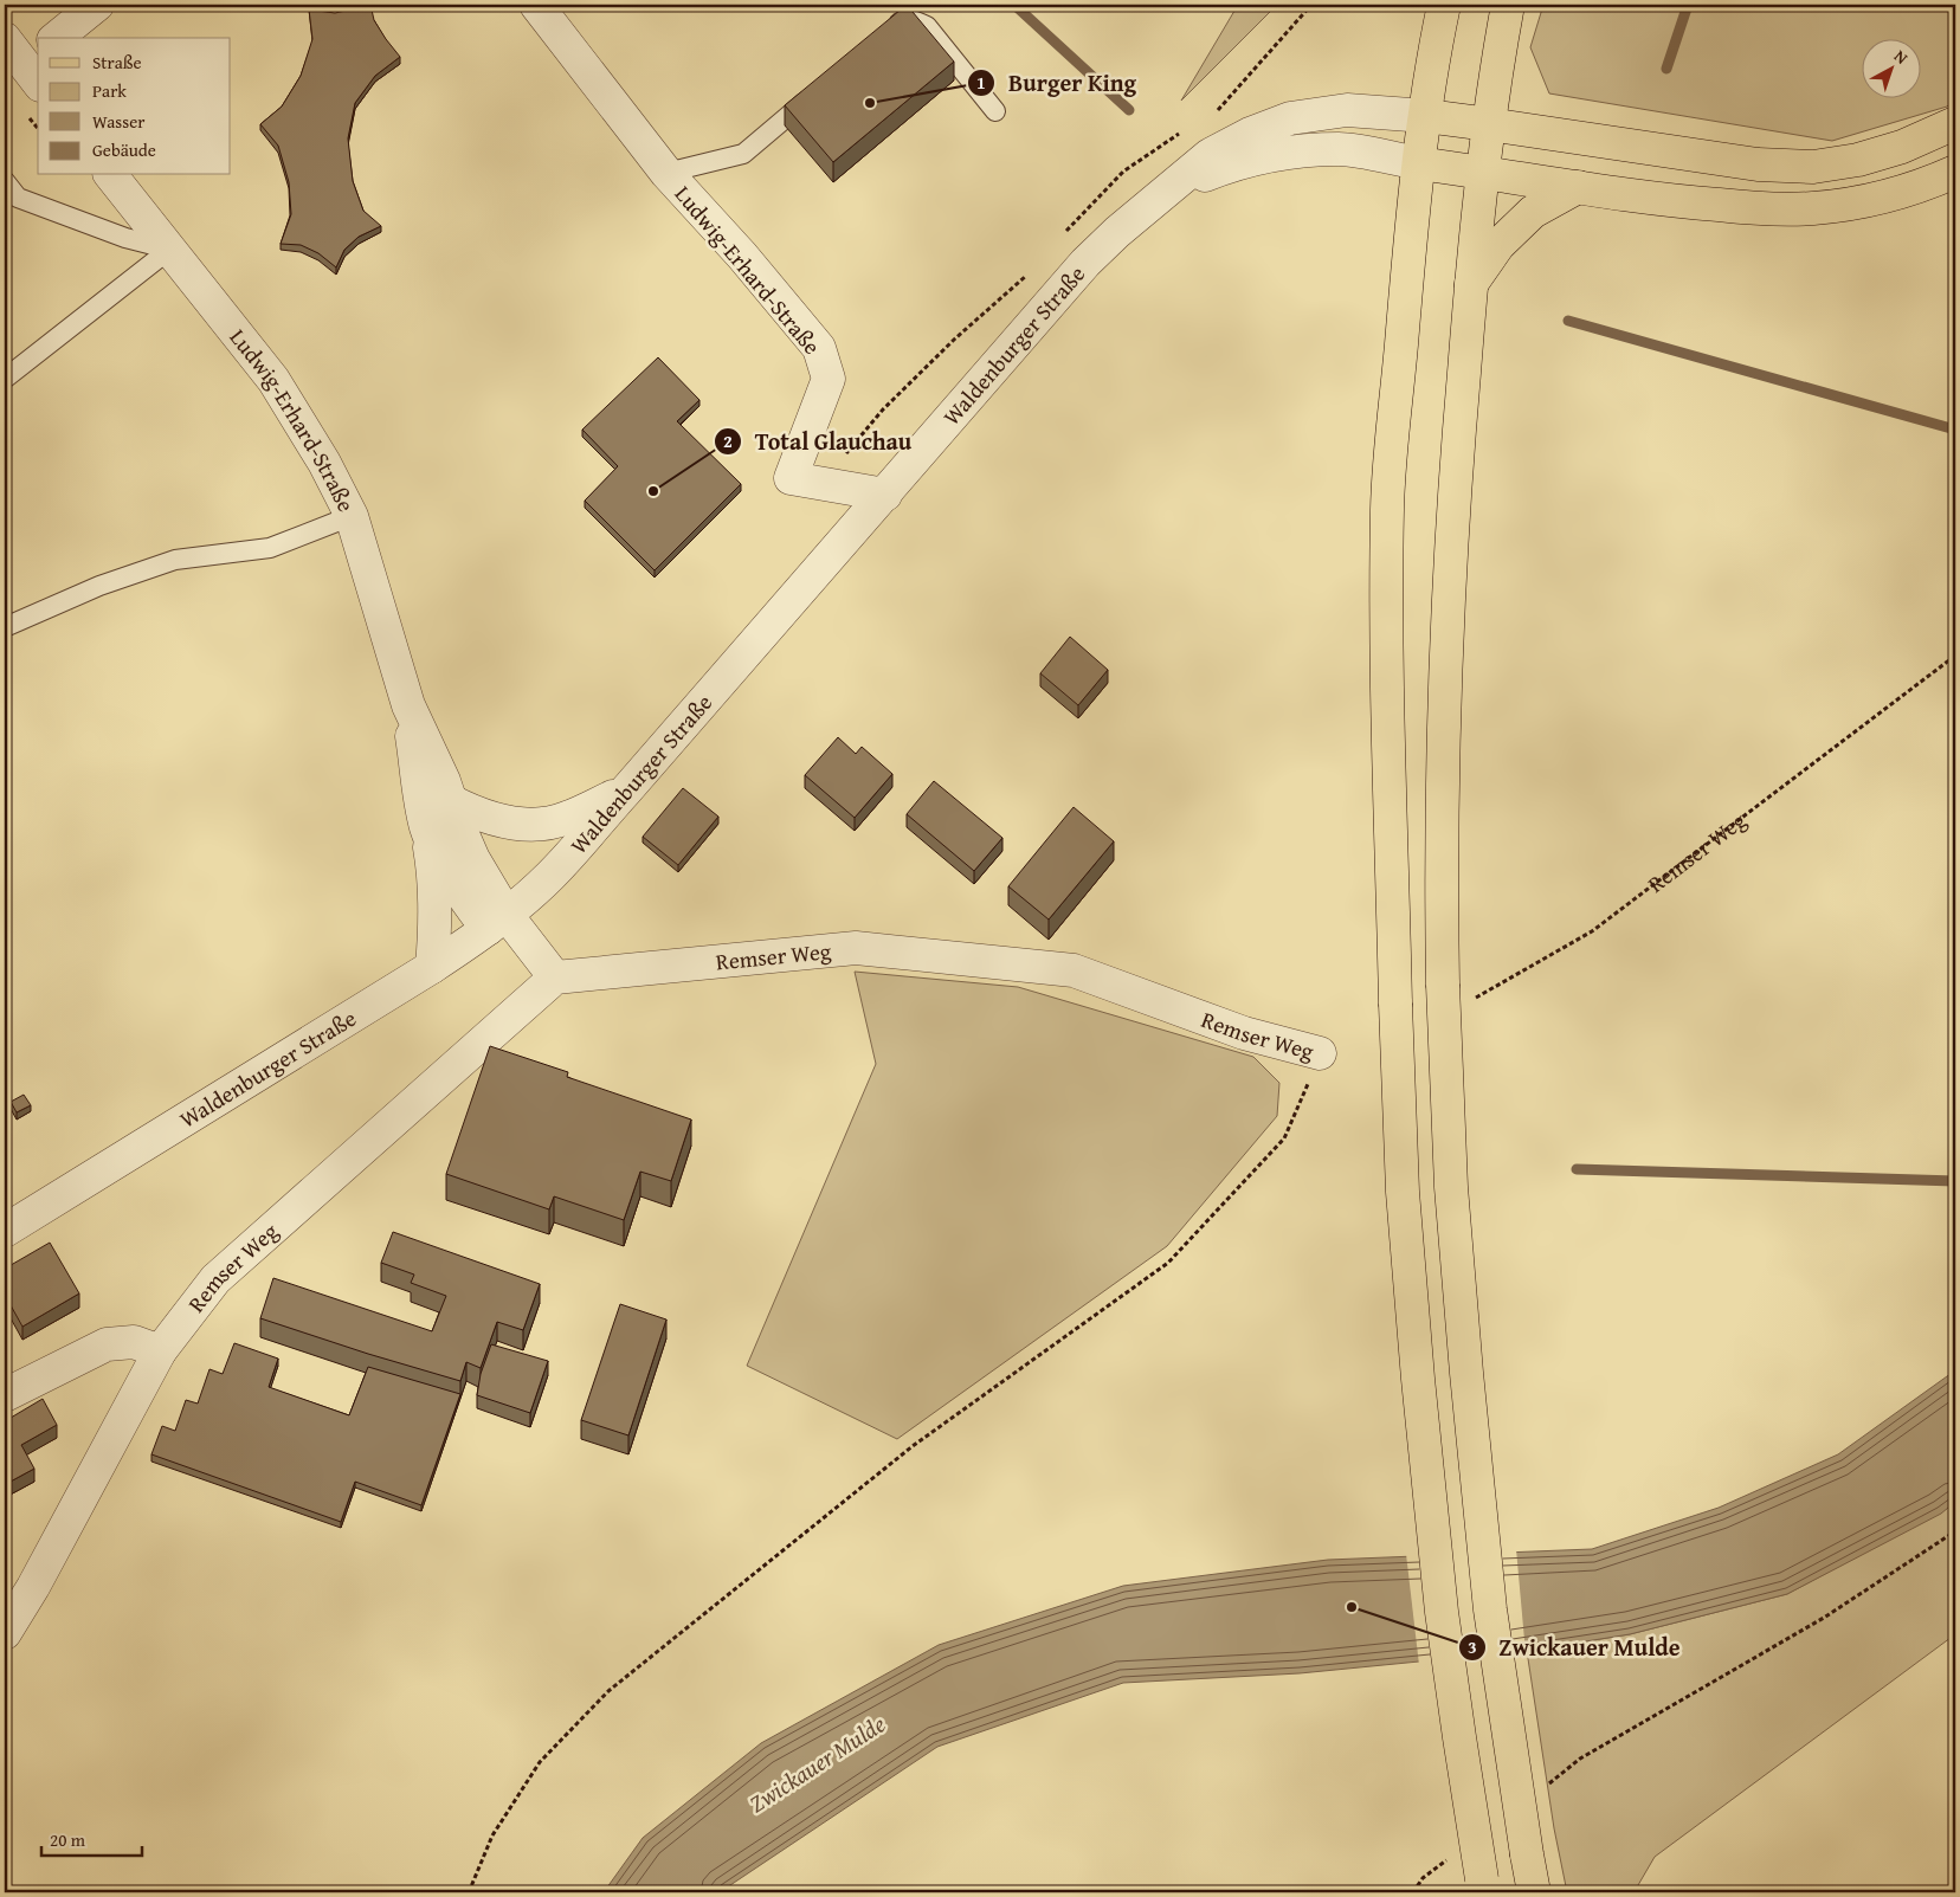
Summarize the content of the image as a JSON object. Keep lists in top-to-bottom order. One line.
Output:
{"streets":{"street":["Ludwig-Erhard-Straße","Waldenburger Straße","Remser Weg"]},"crossings":[["Ludwig-Erhard-Straße","Waldenburger Straße"]],"water":["Zwickauer Mulde"],"places":["Burger King","Total Glauchau","Zwickauer Mulde"],"legend":["Straße","Park","Wasser","Gebäude"],"scale_bar":"20 m","north":"top right"}
